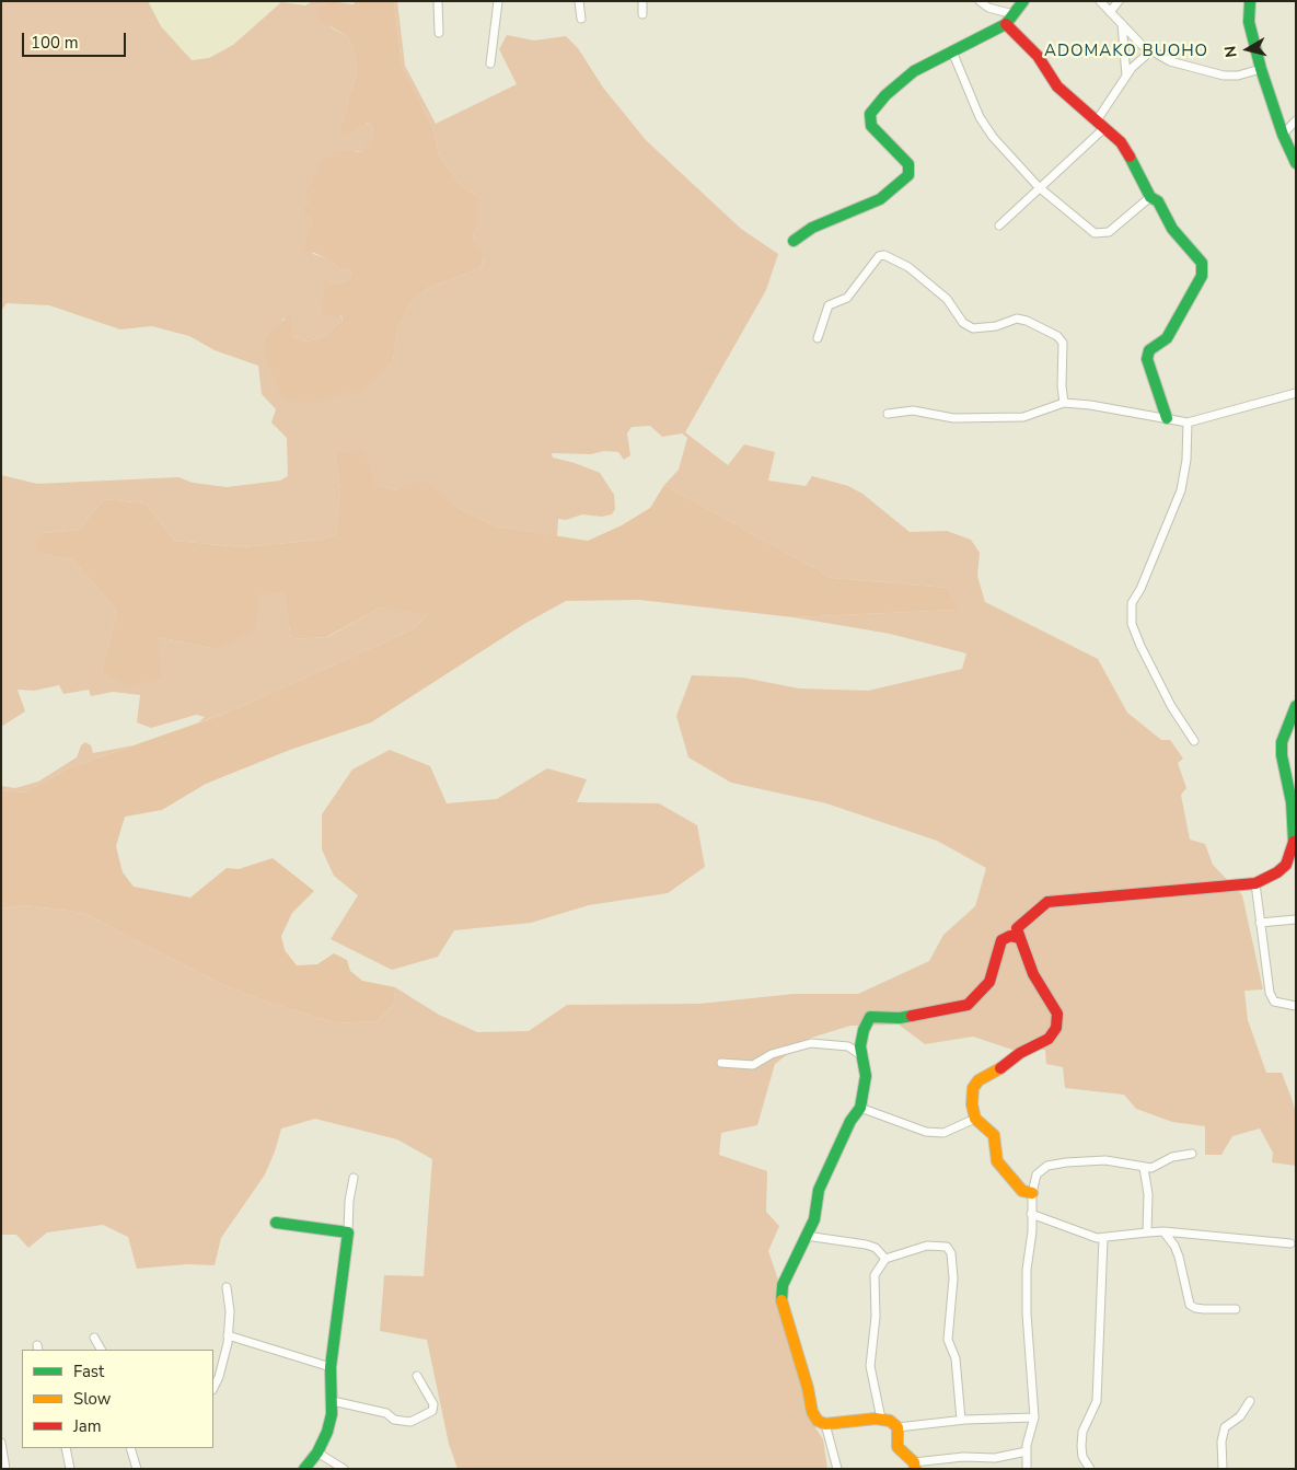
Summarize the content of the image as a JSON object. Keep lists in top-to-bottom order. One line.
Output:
{"districts":["ADOMAKO BUOHO"],"legend":["Fast","Slow","Jam"],"scale_bar":"100 m","north":"left"}
